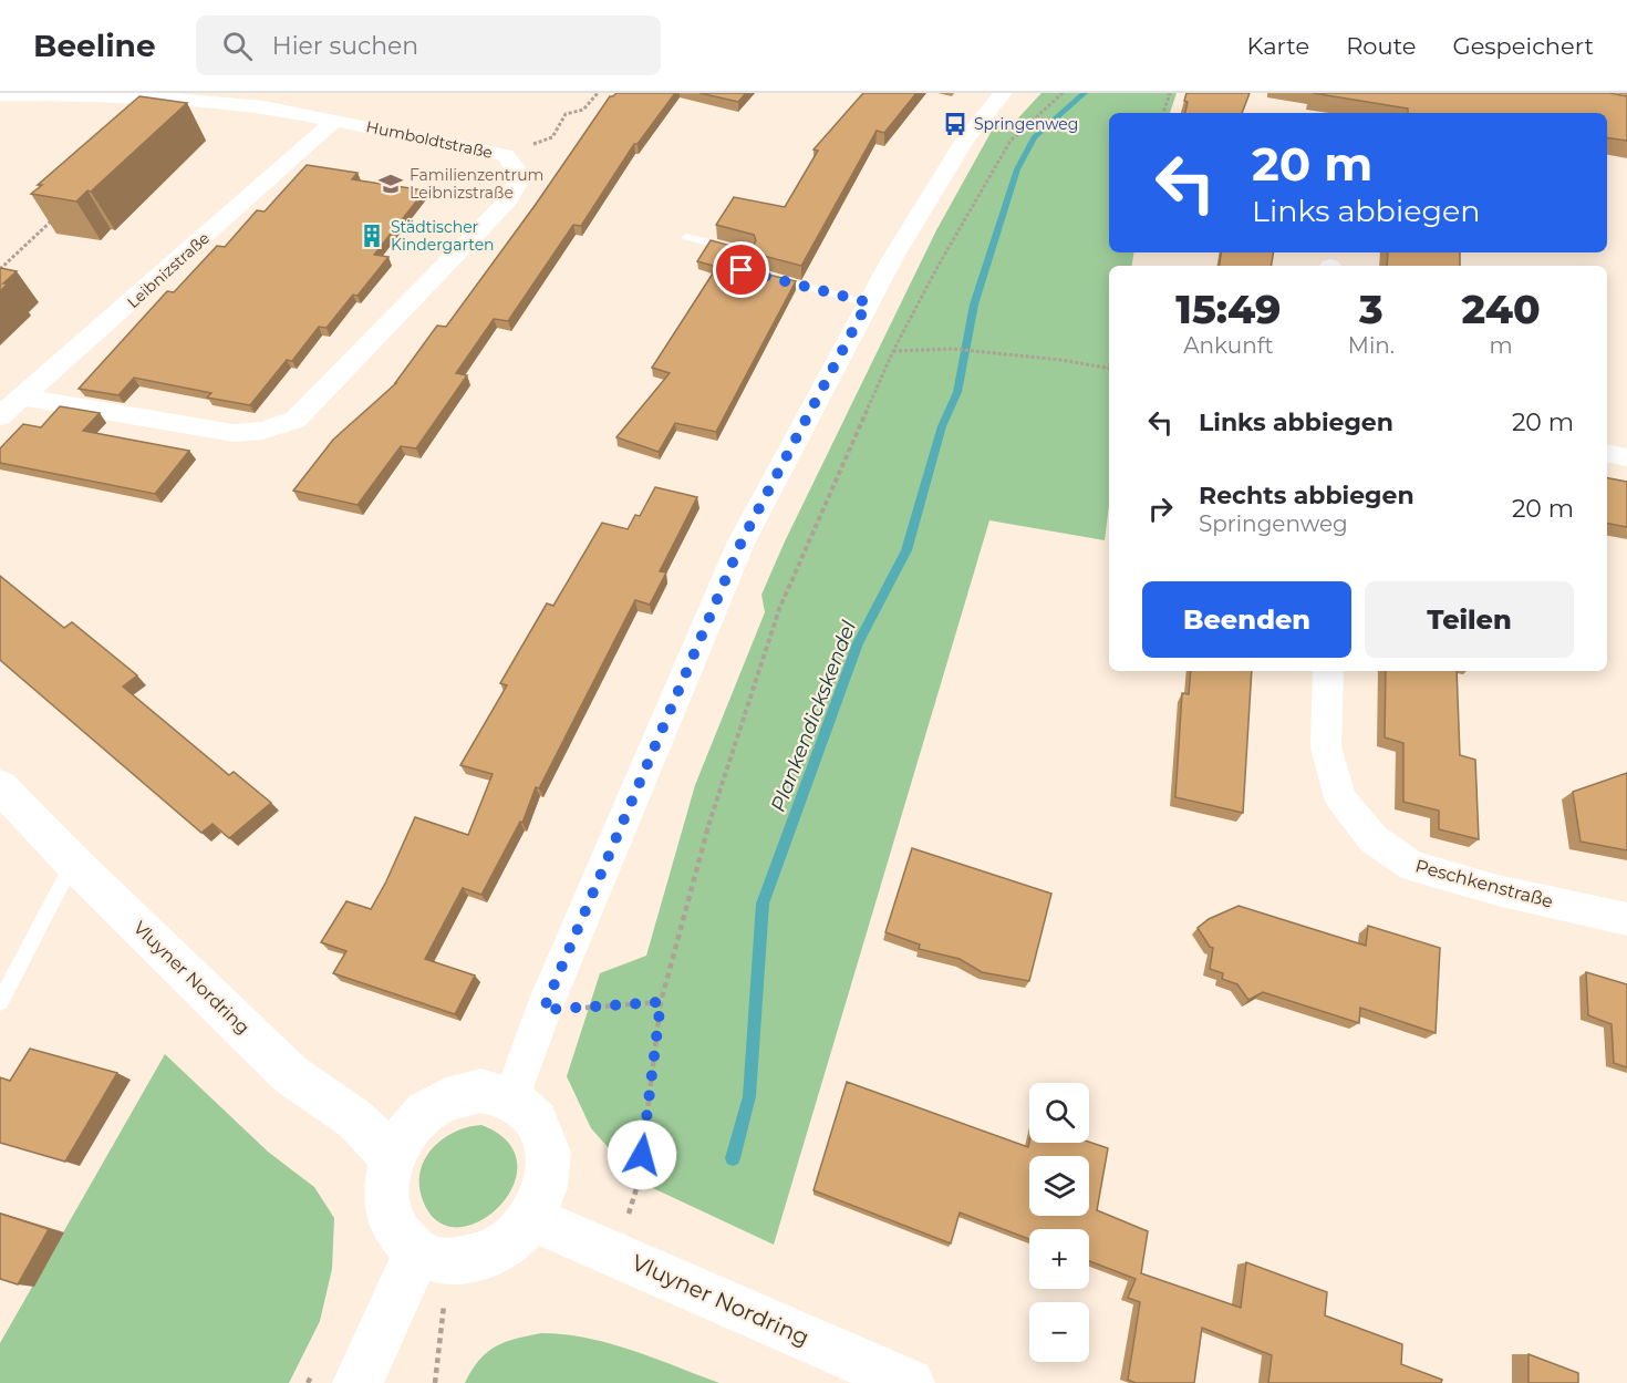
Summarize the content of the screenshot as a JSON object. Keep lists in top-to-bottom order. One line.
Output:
{"streets":{"street":["Humboldtstraße","Leibnizstraße","Peschkenstraße","Vluyner Nordring"]},"crossings":[["Humboldtstraße","Leibnizstraße"]],"water":["Plankendickskendel"],"places":{"bus stop":["Springenweg"],"school or university":["Familienzentrum Leibnizstraße"],"building":["Städtischer Kindergarten"]},"page":{"header":"Beeline","search":"Hier suchen","nav":["Karte","Route","Gespeichert"],"turn":["20 m","Links abbiegen"],"eta":["15:49","Ankunft","3","Min.","240","m"],"list":[{"name":"Links abbiegen","value":"20 m"},{"name":"Rechts abbiegen","note":"Springenweg","value":"20 m"}],"buttons":["Beenden","Teilen"],"map_buttons":["+","−"]}}
